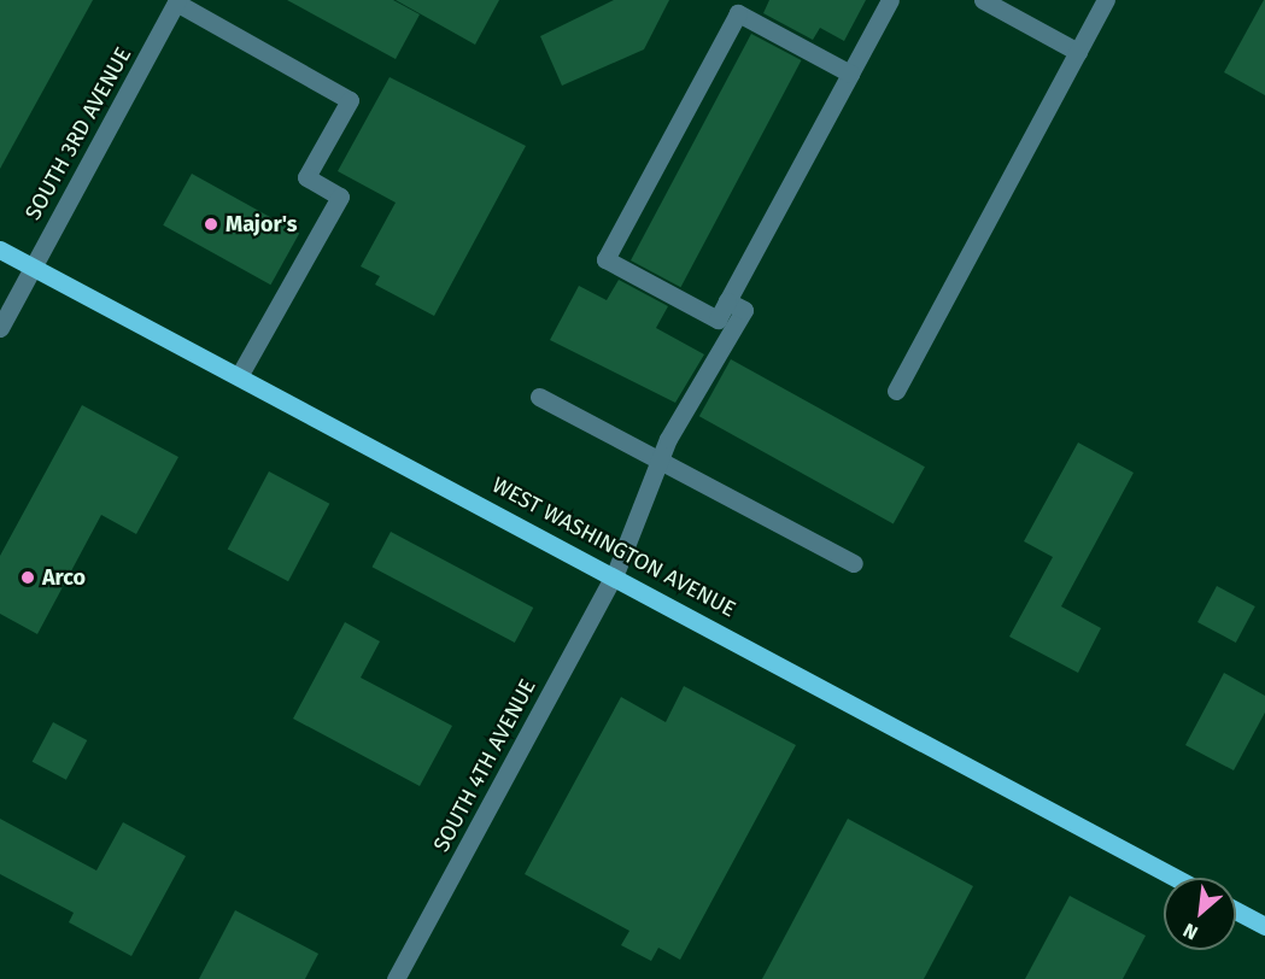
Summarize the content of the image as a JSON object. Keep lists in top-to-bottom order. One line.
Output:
{"streets":{"main road":["WEST WASHINGTON AVENUE"],"street":["SOUTH 3RD AVENUE","SOUTH 4TH AVENUE"]},"crossings":[["SOUTH 3RD AVENUE","WEST WASHINGTON AVENUE"],["WEST WASHINGTON AVENUE","SOUTH 4TH AVENUE"]],"places":["Major's","Arco"],"north":"bottom left"}
